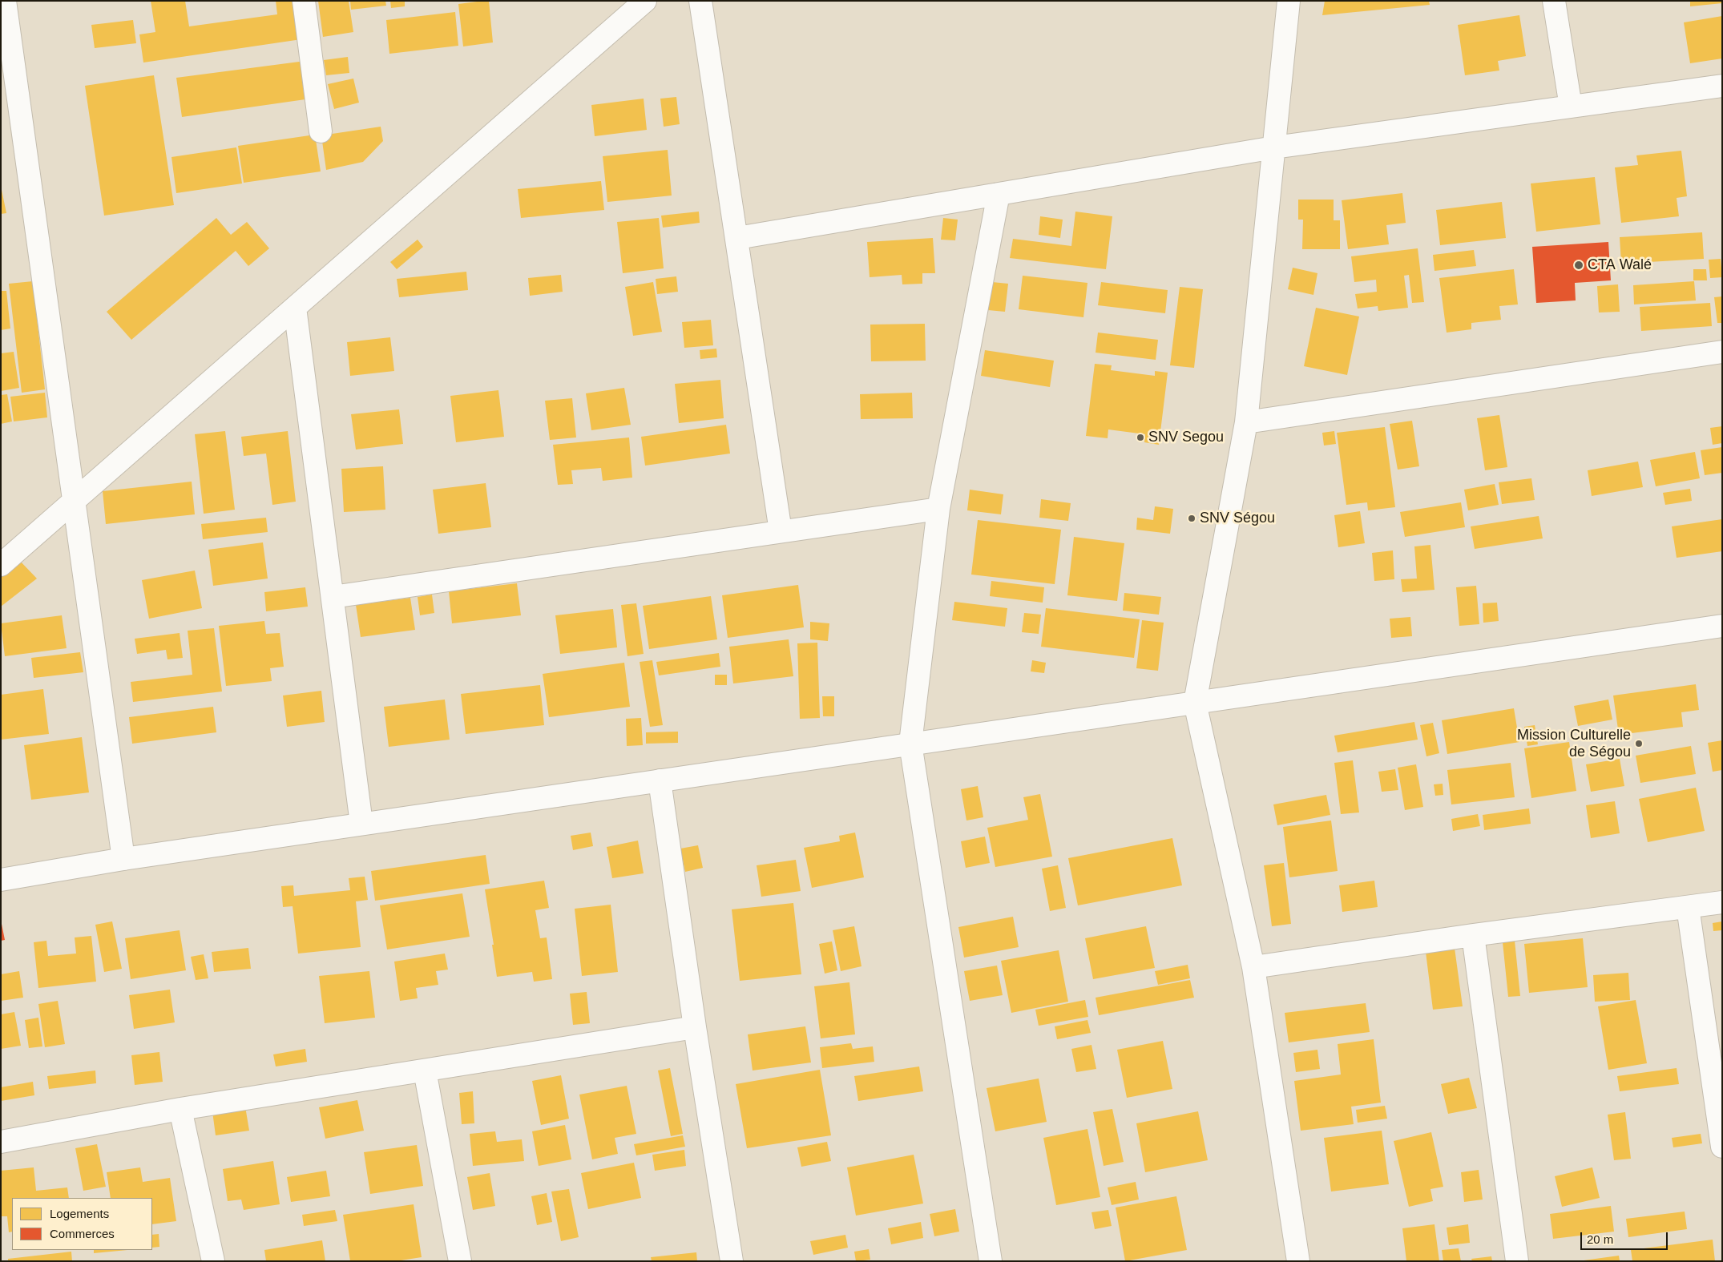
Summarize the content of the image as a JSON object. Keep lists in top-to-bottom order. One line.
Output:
{"places":["CTA Walé","SNV Segou","SNV Ségou","Mission Culturelle de Ségou"],"legend":["Logements","Commerces"],"scale_bar":"20 m"}
